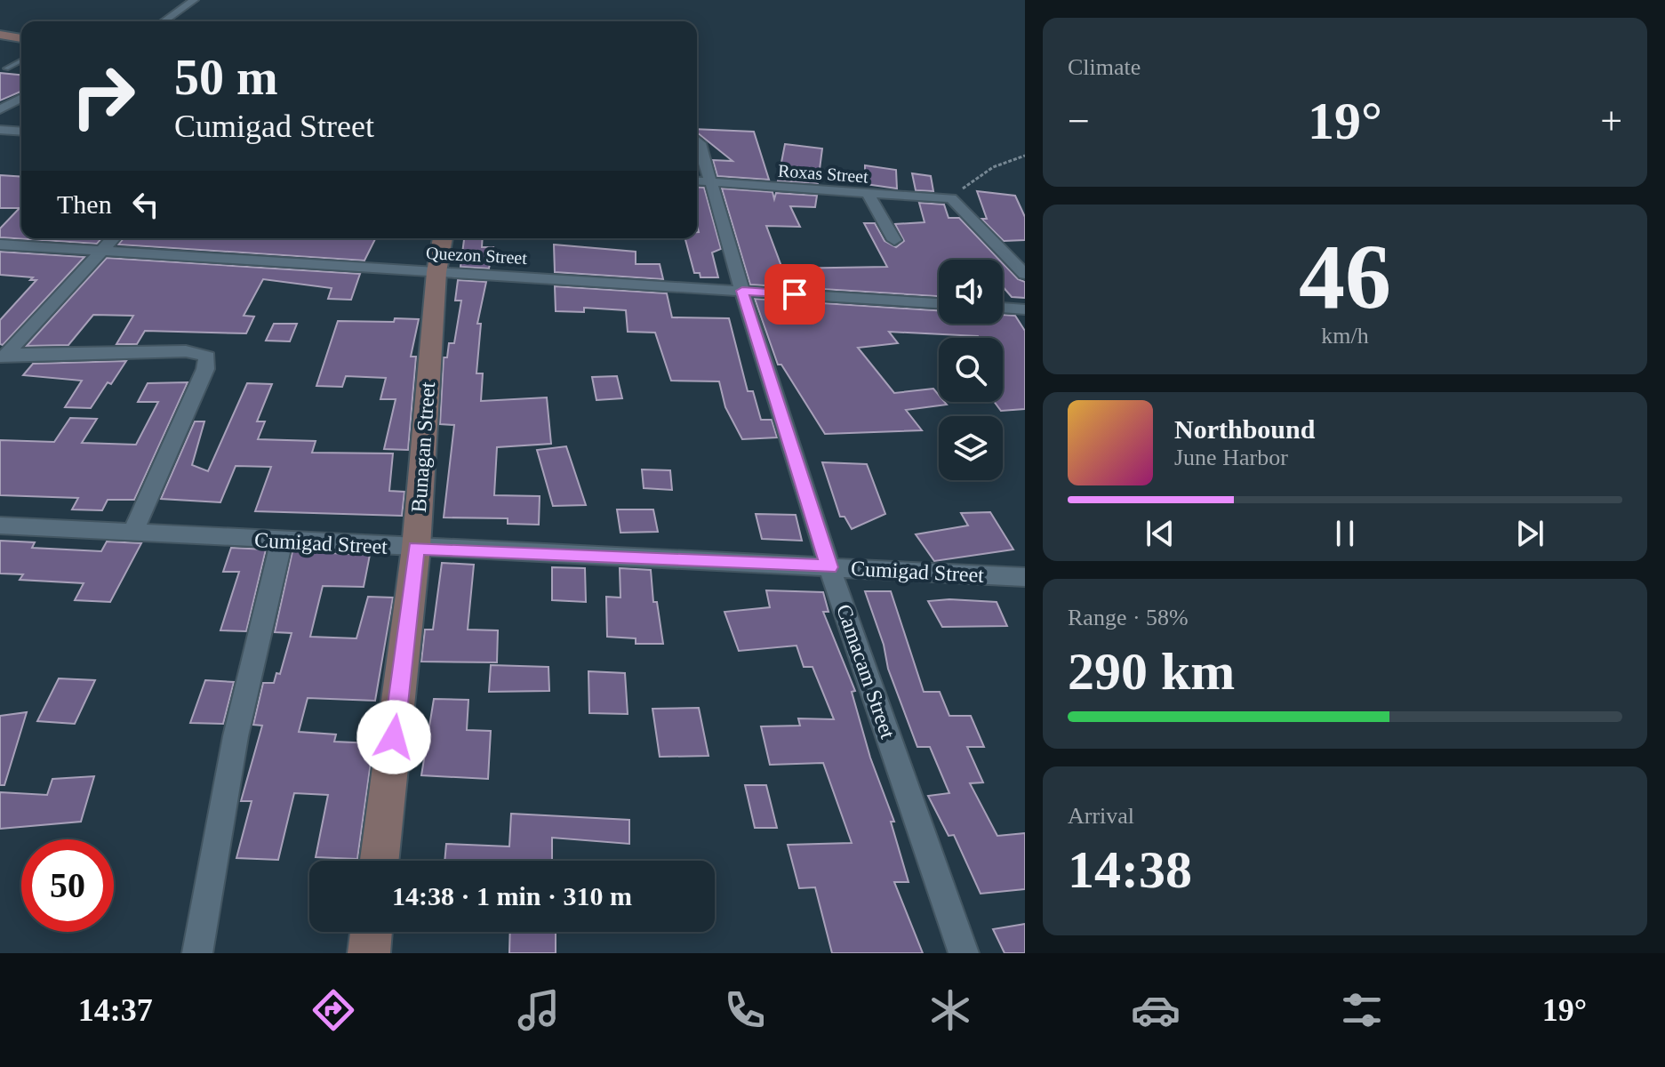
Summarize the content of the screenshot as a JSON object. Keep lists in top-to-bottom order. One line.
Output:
{"streets":{"main road":["Bunagan Street"],"street":["Roxas Street","Quezon Street","Cumigad Street","Camacam Street"]},"crossings":[["Roxas Street","Camacam Street"],["Quezon Street","Bunagan Street"],["Quezon Street","Camacam Street"],["Bunagan Street","Cumigad Street"],["Cumigad Street","Camacam Street"]],"page":{"tile":["Climate",["46","km/h"],["Range · 58%","290 km"],["Arrival","14:38"]],"turn":["50 m","Cumigad Street"],"heat":["−","19°","+"],"then":"Then","song":["Northbound","June Harbor"],"limit":"50","trip":"14:38 · 1 min · 310 m","tabs":["14:37","19°"]}}
